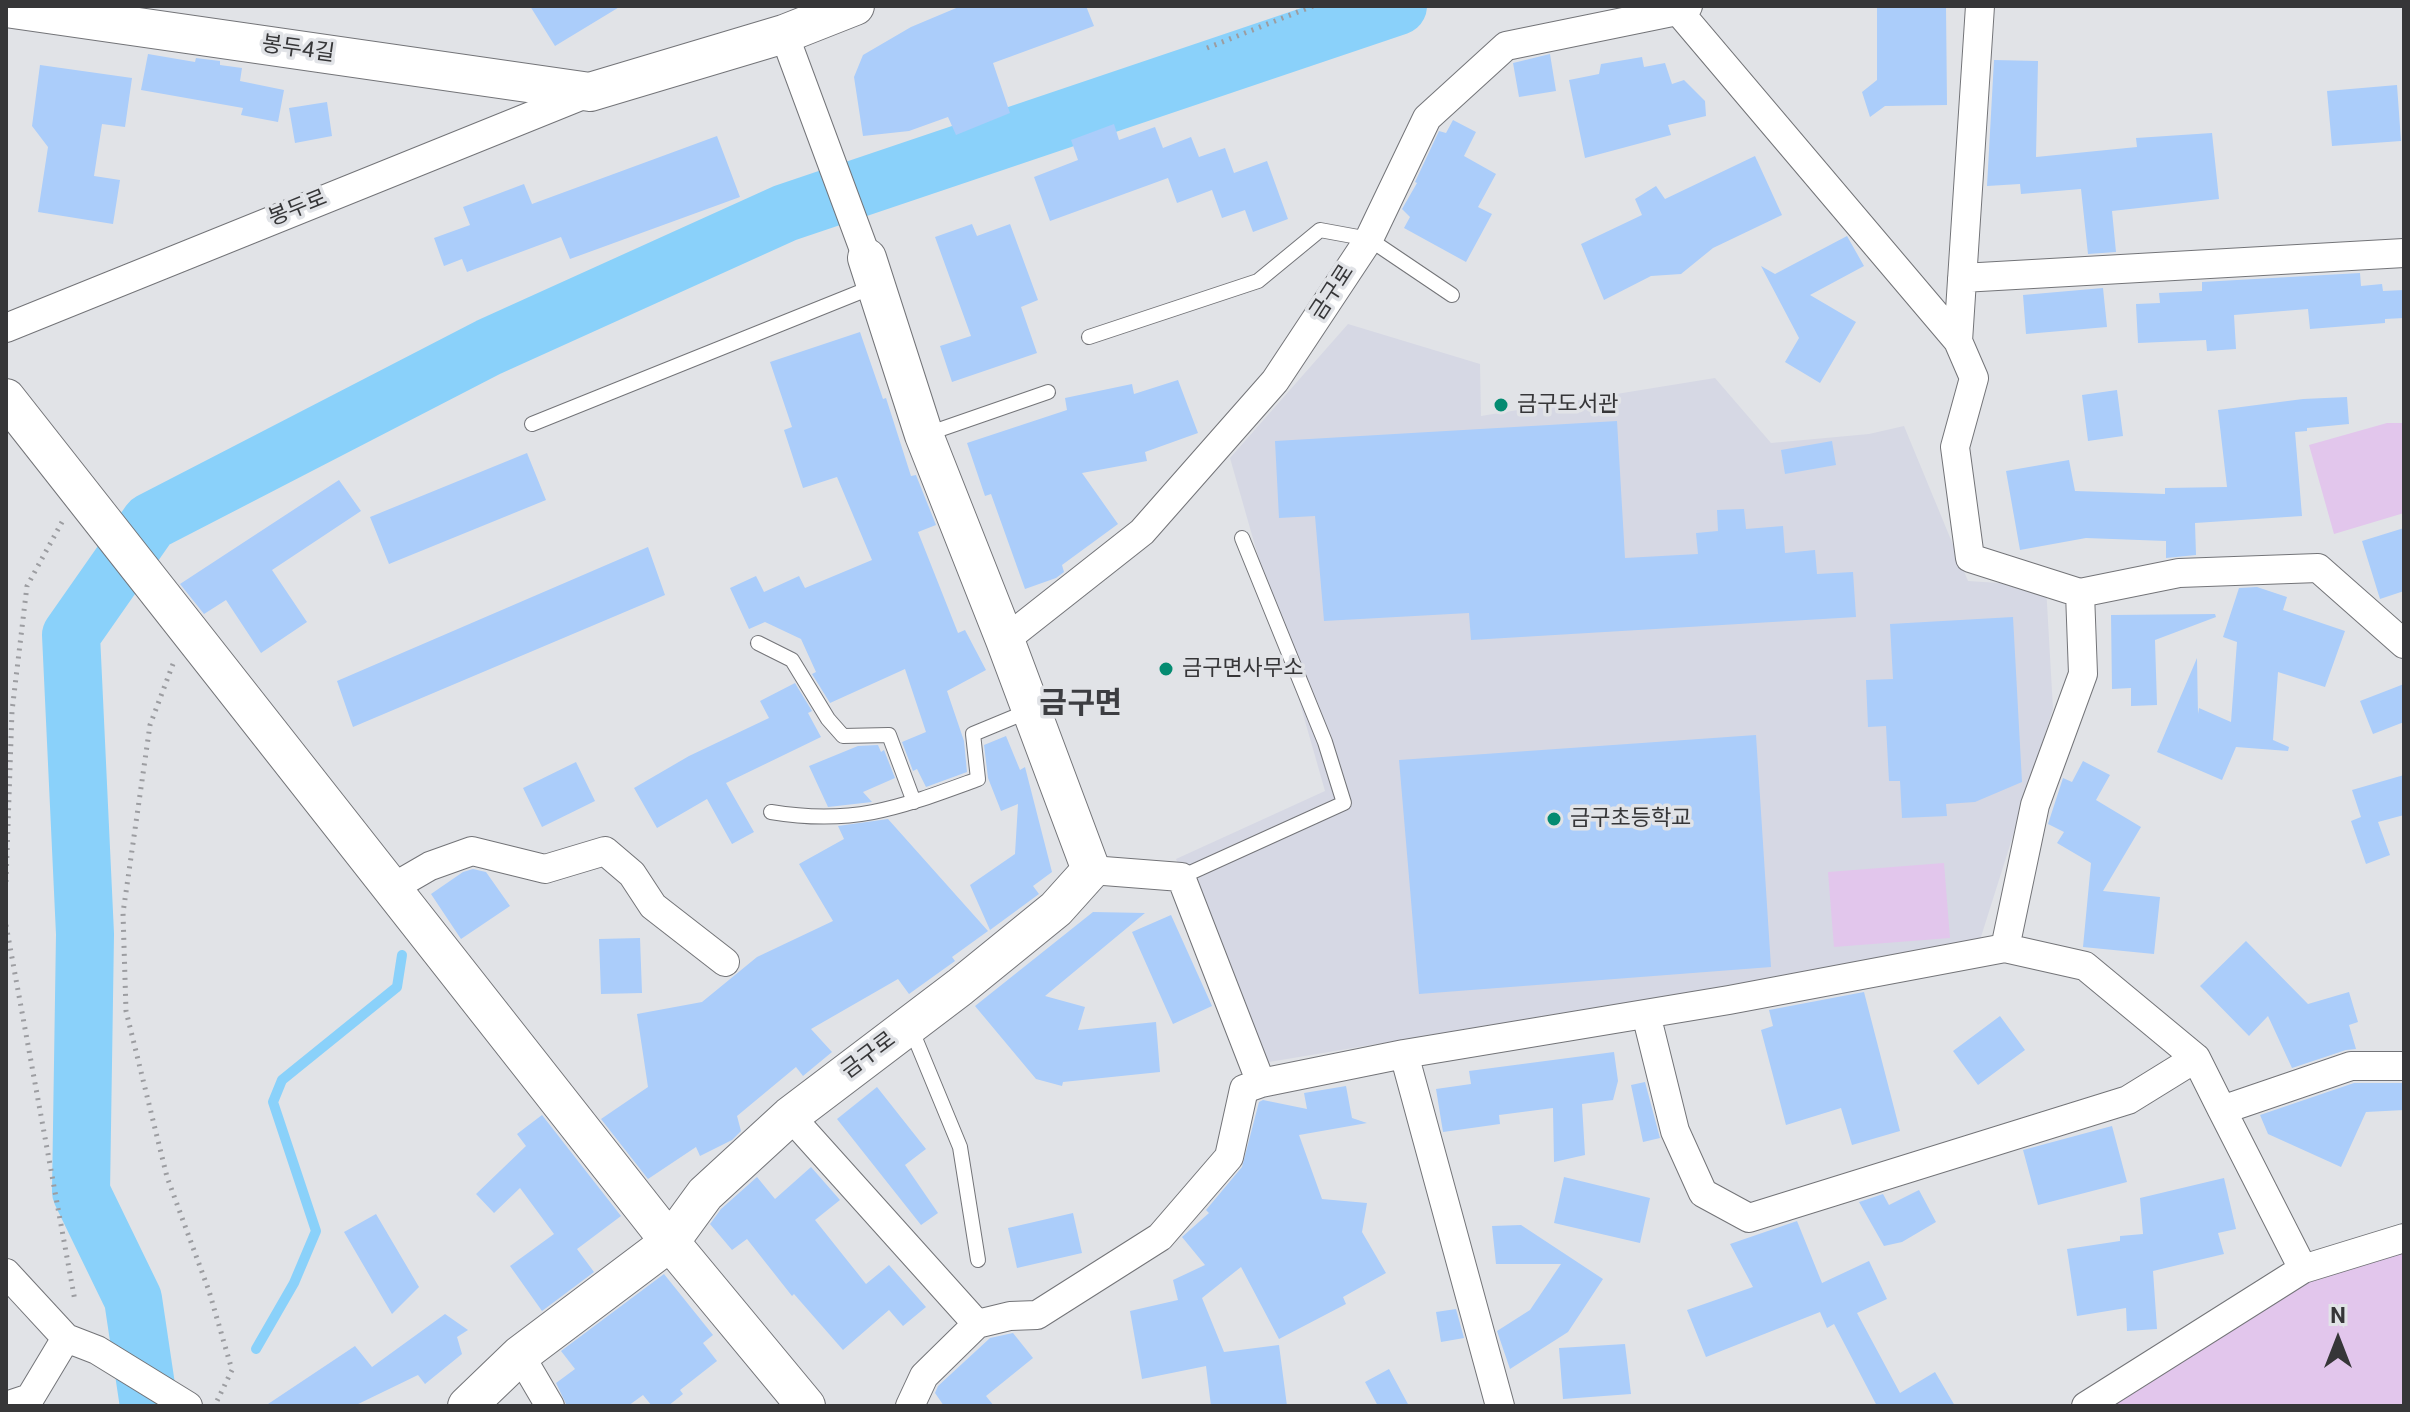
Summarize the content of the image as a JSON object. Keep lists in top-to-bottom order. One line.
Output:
{"streets":{"street":["봉두4길","봉두로","금구로"]},"crossings":[["봉두4길","봉두로"]],"districts":["금구면"],"places":["금구도서관","금구면사무소","금구초등학교"],"north":"top"}
